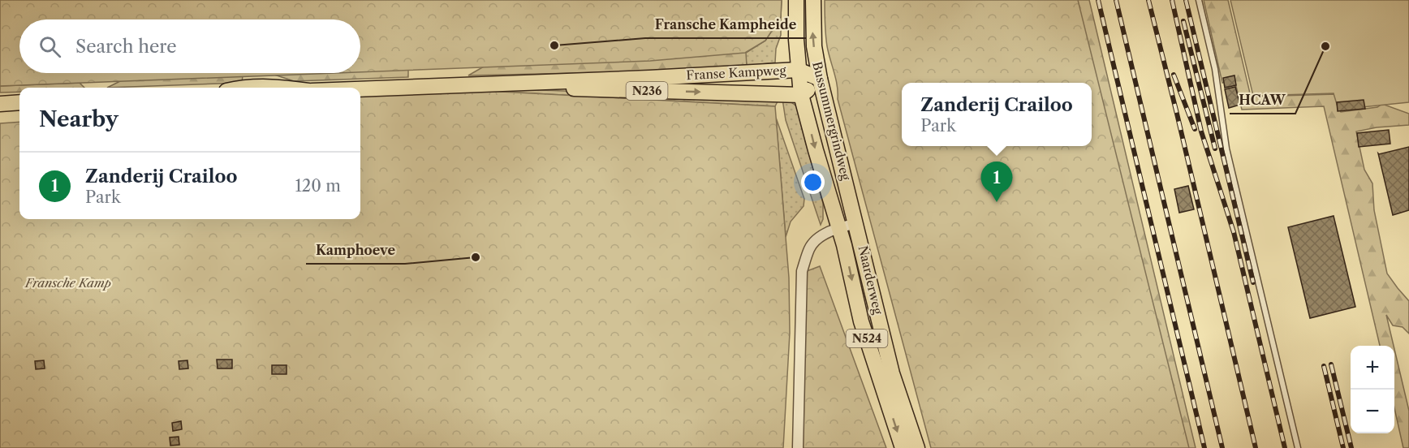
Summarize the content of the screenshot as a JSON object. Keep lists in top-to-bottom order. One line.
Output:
{"streets":{"main road":["Franse Kampweg","N236","Bussummergrindweg","Naarderweg","N524"]},"crossings":[["Franse Kampweg","Bussummergrindweg"],["Bussummergrindweg","Naarderweg"]],"parks":["Fransche Kamp"],"places":["Fransche Kampheide","HCAW","Kamphoeve"],"page":{"search":"Search here","popup":["Zanderij Crailoo","Park"],"heading":"Nearby","list":[{"mark":"1","name":"Zanderij Crailoo","note":"Park","value":"120 m"}],"pins":"1","map_buttons":["+","−"]}}
